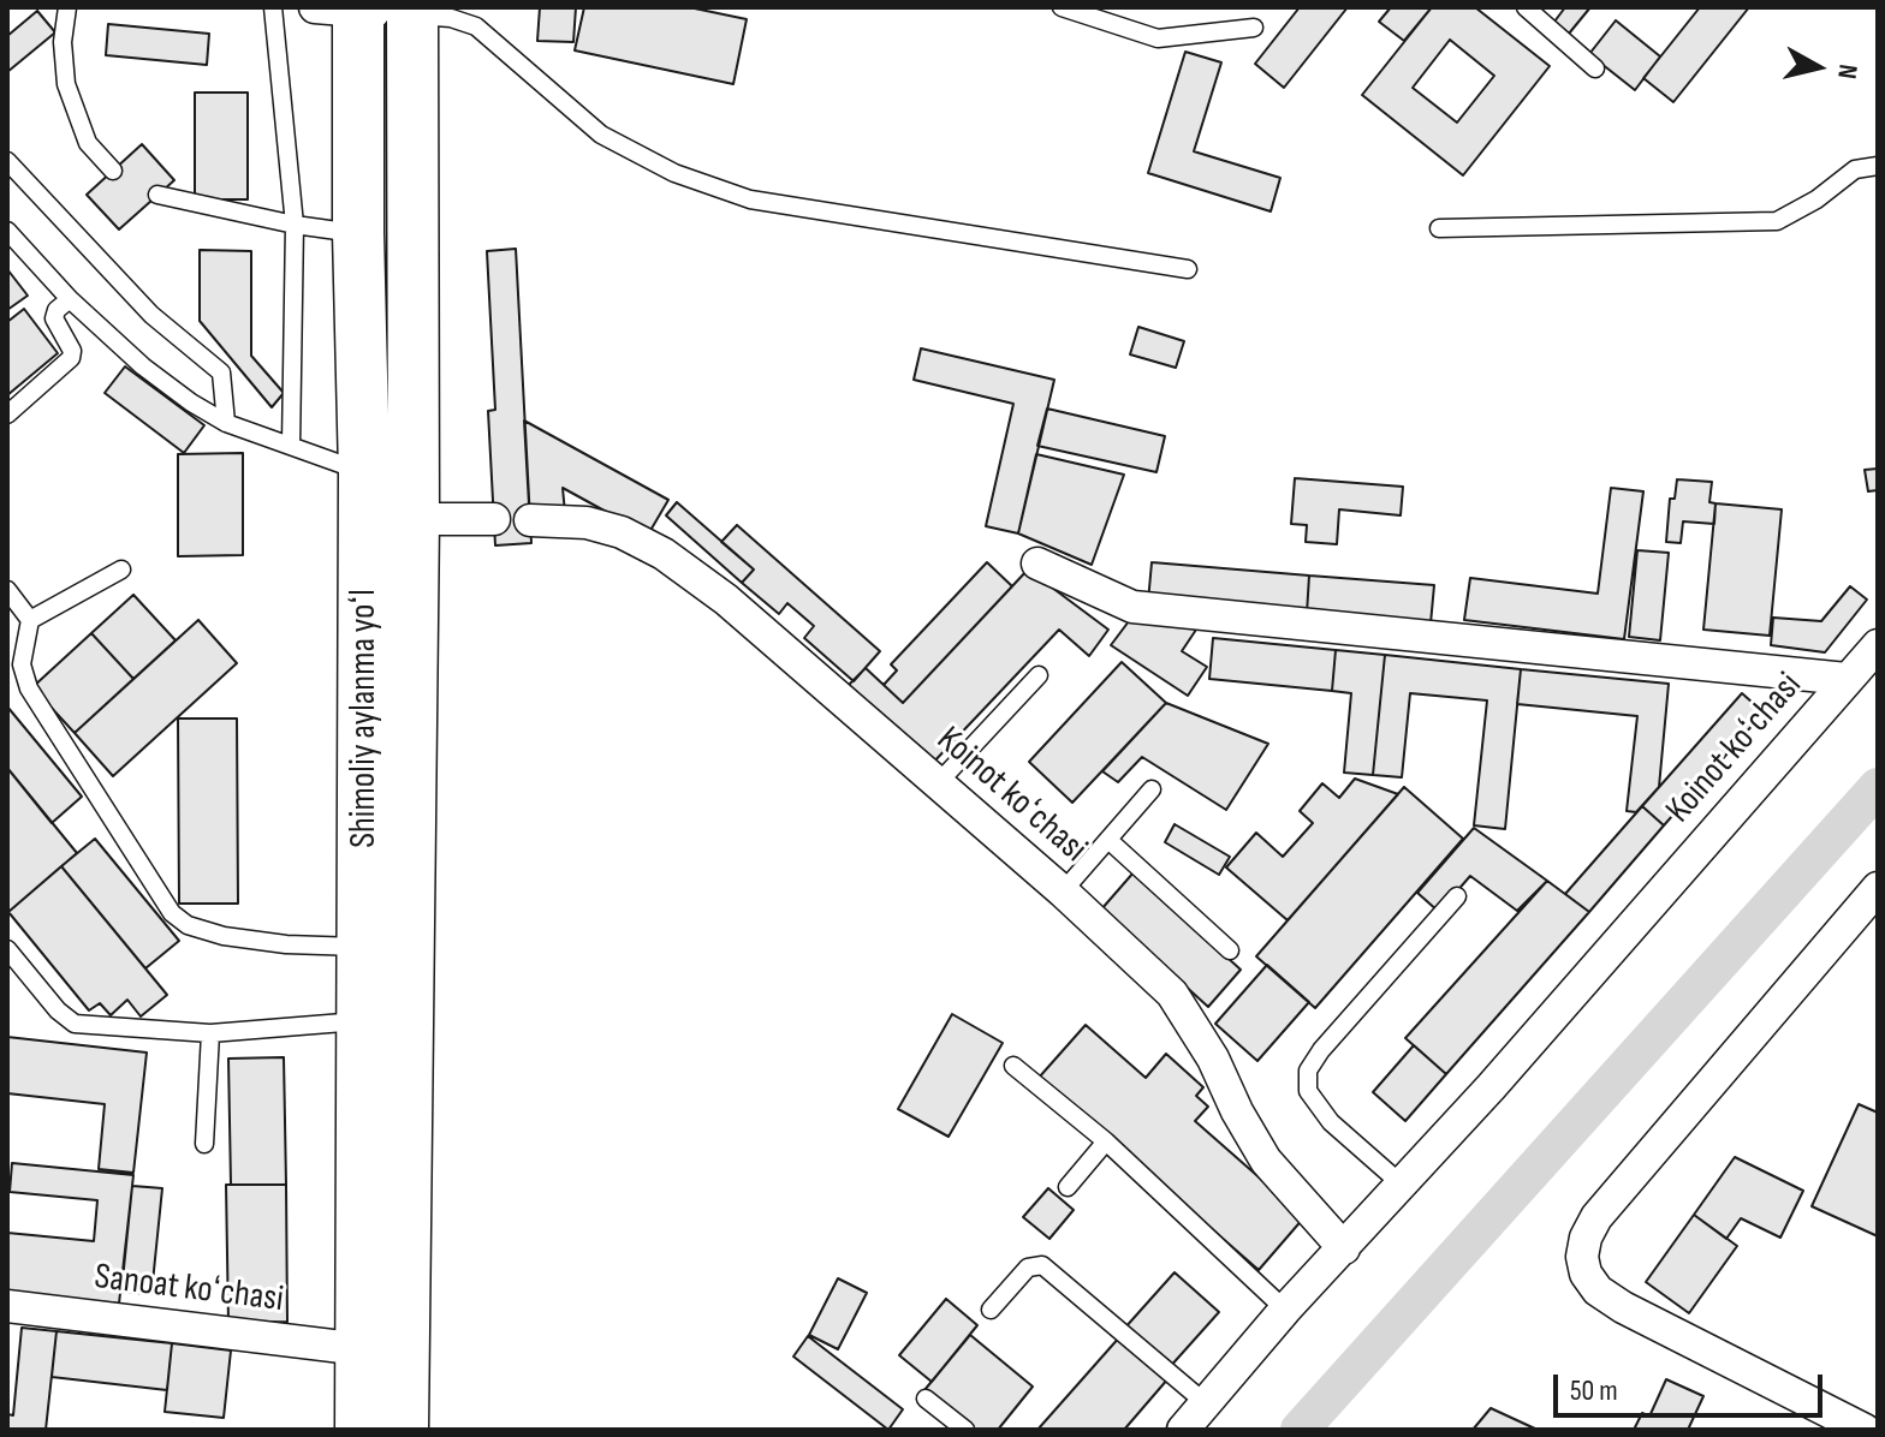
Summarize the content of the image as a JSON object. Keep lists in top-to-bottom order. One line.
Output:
{"streets":{"main road":["Shimoliy aylanma yoʻl"],"street":["Koinot koʻchasi","Sanoat koʻchasi"]},"crossings":[["Shimoliy aylanma yoʻl","Sanoat koʻchasi"]],"scale_bar":"50 m","north":"right"}
